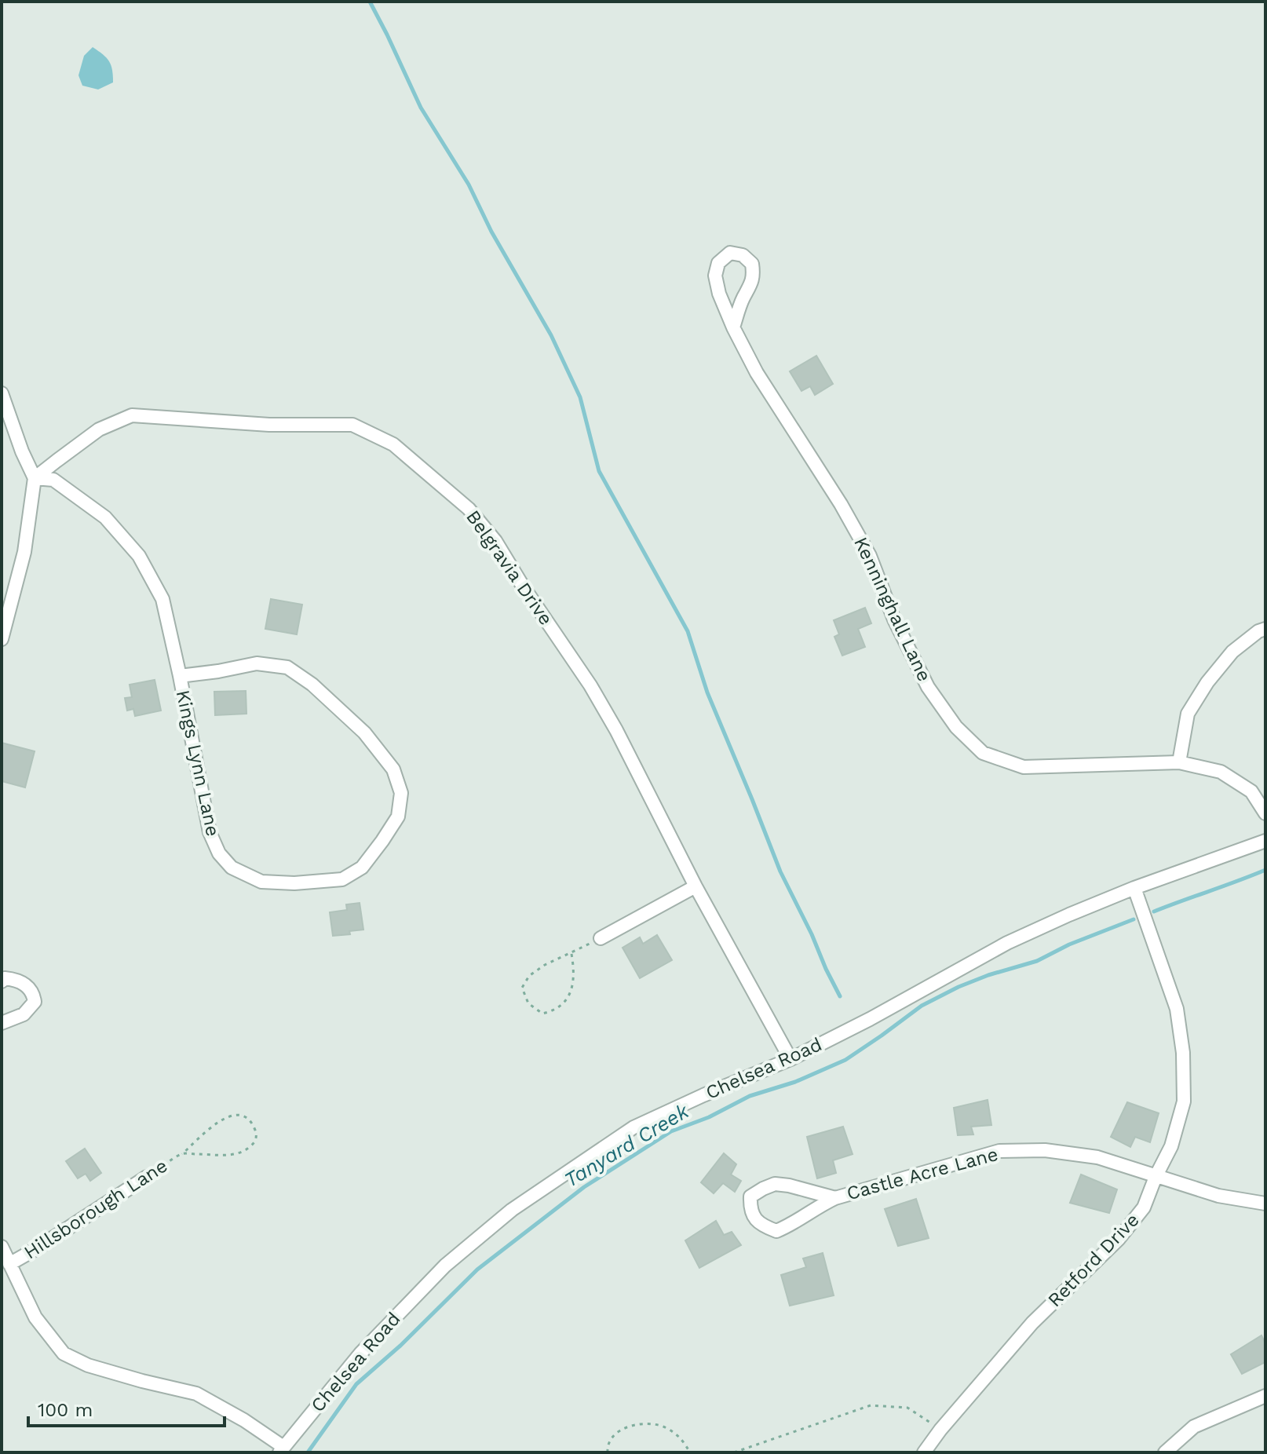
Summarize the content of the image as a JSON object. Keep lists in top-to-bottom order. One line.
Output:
{"streets":{"street":["Belgravia Drive","Kenninghall Lane","Kings Lynn Lane","Chelsea Road","Castle Acre Lane","Hillsborough Lane","Retford Drive"]},"crossings":[["Belgravia Drive","Kings Lynn Lane"],["Belgravia Drive","Chelsea Road"],["Chelsea Road","Retford Drive"],["Castle Acre Lane","Retford Drive"]],"water":["Tanyard Creek"],"scale_bar":"100 m"}
